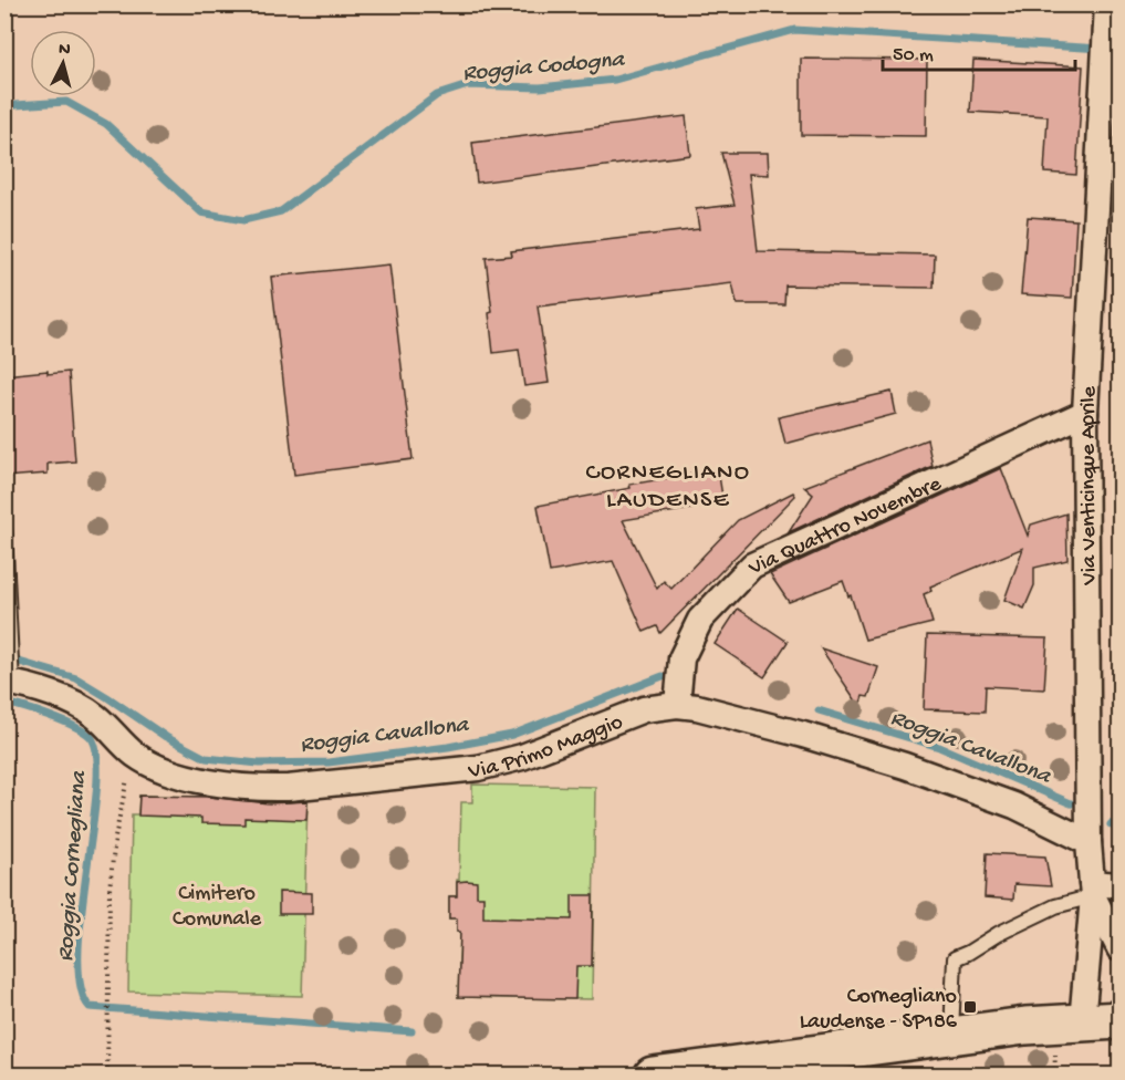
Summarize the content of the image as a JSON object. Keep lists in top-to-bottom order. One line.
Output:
{"streets":{"street":["Via Venticinque Aprile","Via Quattro Novembre","Via Primo Maggio"]},"crossings":[["Via Venticinque Aprile","Via Quattro Novembre"],["Via Venticinque Aprile","Via Primo Maggio"],["Via Quattro Novembre","Via Primo Maggio"]],"districts":["CORNEGLIANO LAUDENSE"],"water":["Roggia Codogna","Roggia Cavallona","Roggia Cornegliana"],"parks":["Cimitero Comunale"],"places":{"transit":["Cornegliano Laudense - SP186"]},"scale_bar":"50 m","north":"top"}
